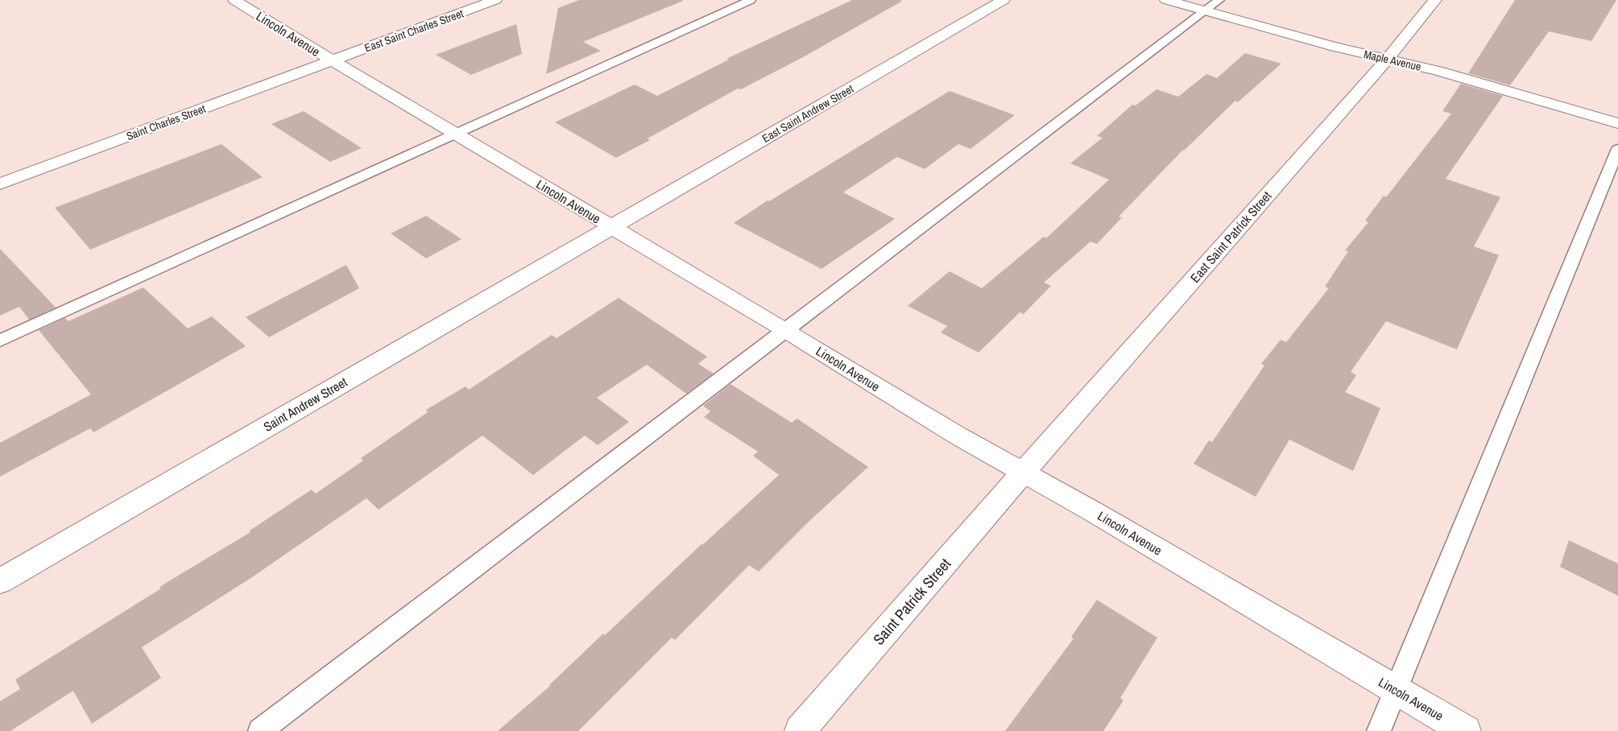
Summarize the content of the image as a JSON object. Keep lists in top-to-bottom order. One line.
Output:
{"streets":{"street":["East Saint Charles Street","Lincoln Avenue","Maple Avenue","East Saint Andrew Street","Saint Charles Street","East Saint Patrick Street","Saint Andrew Street","Saint Patrick Street"]},"crossings":[["East Saint Charles Street","Lincoln Avenue"],["East Saint Charles Street","Saint Charles Street"],["Lincoln Avenue","East Saint Andrew Street"],["Lincoln Avenue","Saint Charles Street"],["Lincoln Avenue","East Saint Patrick Street"],["Lincoln Avenue","Saint Andrew Street"],["Lincoln Avenue","Saint Patrick Street"],["Maple Avenue","East Saint Patrick Street"],["East Saint Andrew Street","Saint Andrew Street"],["East Saint Patrick Street","Saint Patrick Street"]]}
